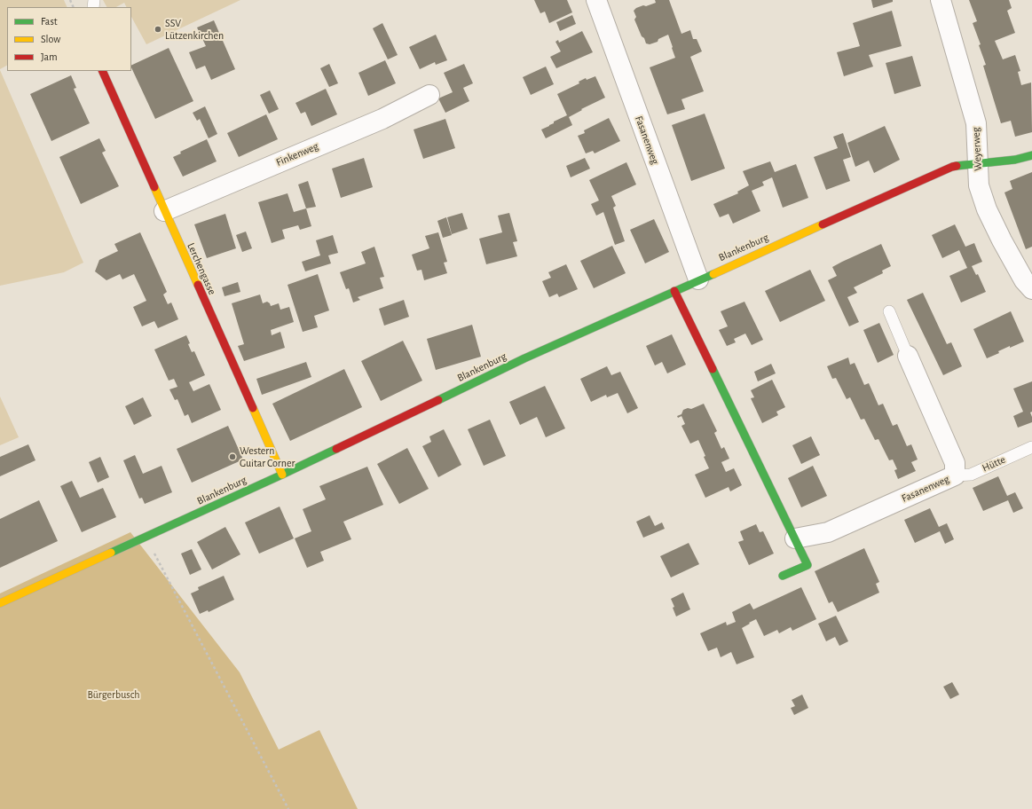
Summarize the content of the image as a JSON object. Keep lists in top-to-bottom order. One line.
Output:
{"streets":{"street":["Fasanenweg","Weyerweg","Finkenweg","Blankenburg","Lerchengasse"],"lane":["Hütte"]},"crossings":[["Fasanenweg","Blankenburg"],["Fasanenweg","Hütte"],["Weyerweg","Blankenburg"],["Finkenweg","Lerchengasse"],["Blankenburg","Lerchengasse"]],"parks":["Bürgerbusch"],"places":["SSV Lützenkirchen","Western Guitar Corner"],"legend":["Fast","Slow","Jam"]}
